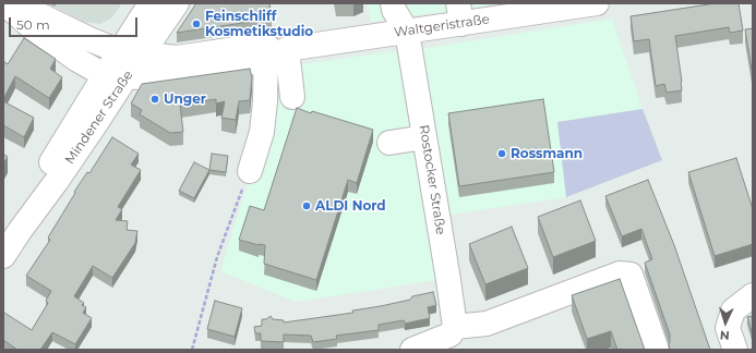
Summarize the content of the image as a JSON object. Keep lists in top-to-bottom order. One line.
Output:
{"streets":{"street":["Waltgeristraße","Mindener Straße","Rostocker Straße"]},"crossings":[["Waltgeristraße","Mindener Straße"],["Waltgeristraße","Rostocker Straße"]],"places":["Feinschliff Kosmetikstudio","Unger","Rossmann","ALDI Nord"],"scale_bar":"50 m","north":"bottom"}
